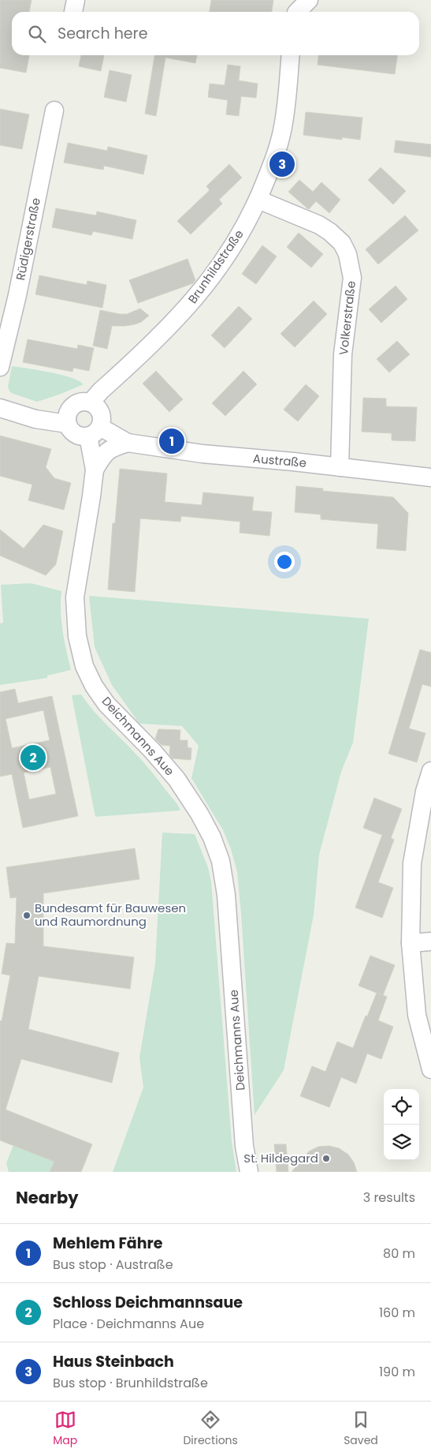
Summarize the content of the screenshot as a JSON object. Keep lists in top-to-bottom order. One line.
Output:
{"streets":{"street":["Rüdigerstraße","Brunhildstraße","Volkerstraße","Austraße","Deichmanns Aue"]},"crossings":[["Brunhildstraße","Volkerstraße"],["Brunhildstraße","Austraße"],["Brunhildstraße","Deichmanns Aue"],["Volkerstraße","Austraße"],["Austraße","Deichmanns Aue"]],"places":["Bundesamt für Bauwesen und Raumordnung","St. Hildegard"],"page":{"search":"Search here","pins":["3","1","2"],"heading":["Nearby","3 results"],"list":[{"mark":"1","name":"Mehlem Fähre","note":"Bus stop · Austraße","value":"80 m"},{"mark":"2","name":"Schloss Deichmannsaue","note":"Place · Deichmanns Aue","value":"160 m"},{"mark":"3","name":"Haus Steinbach","note":"Bus stop · Brunhildstraße","value":"190 m"}],"nav":["Map","Directions","Saved"]}}
